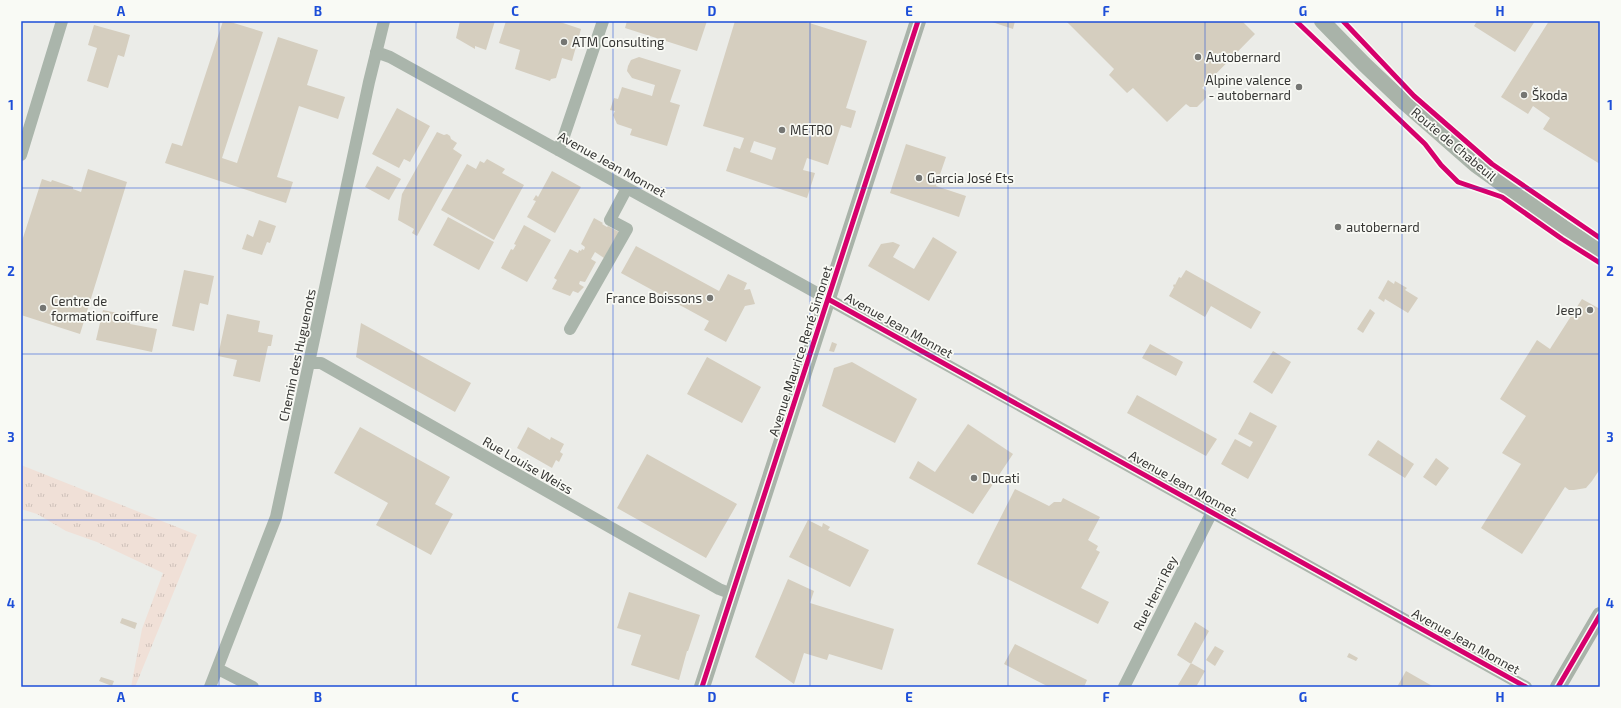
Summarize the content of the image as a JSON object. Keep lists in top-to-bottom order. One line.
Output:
{"streets":{"street":["Route de Chabeuil","Avenue Jean Monnet","Avenue Maurice René Simonet","Chemin des Huguenots","Rue Louise Weiss","Rue Henri Rey"]},"crossings":[["Avenue Jean Monnet","Avenue Maurice René Simonet"],["Avenue Jean Monnet","Chemin des Huguenots"],["Avenue Jean Monnet","Rue Henri Rey"],["Avenue Maurice René Simonet","Rue Louise Weiss"],["Chemin des Huguenots","Rue Louise Weiss"]],"places":["ATM Consulting","Autobernard","Alpine valence - autobernard","Škoda","METRO","Garcia José Ets","autobernard","France Boissons","Centre de formation coiffure","Jeep","Ducati"],"grid":{"columns":["A","B","C","D","E","F","G","H"],"rows":["1","2","3","4"]}}
